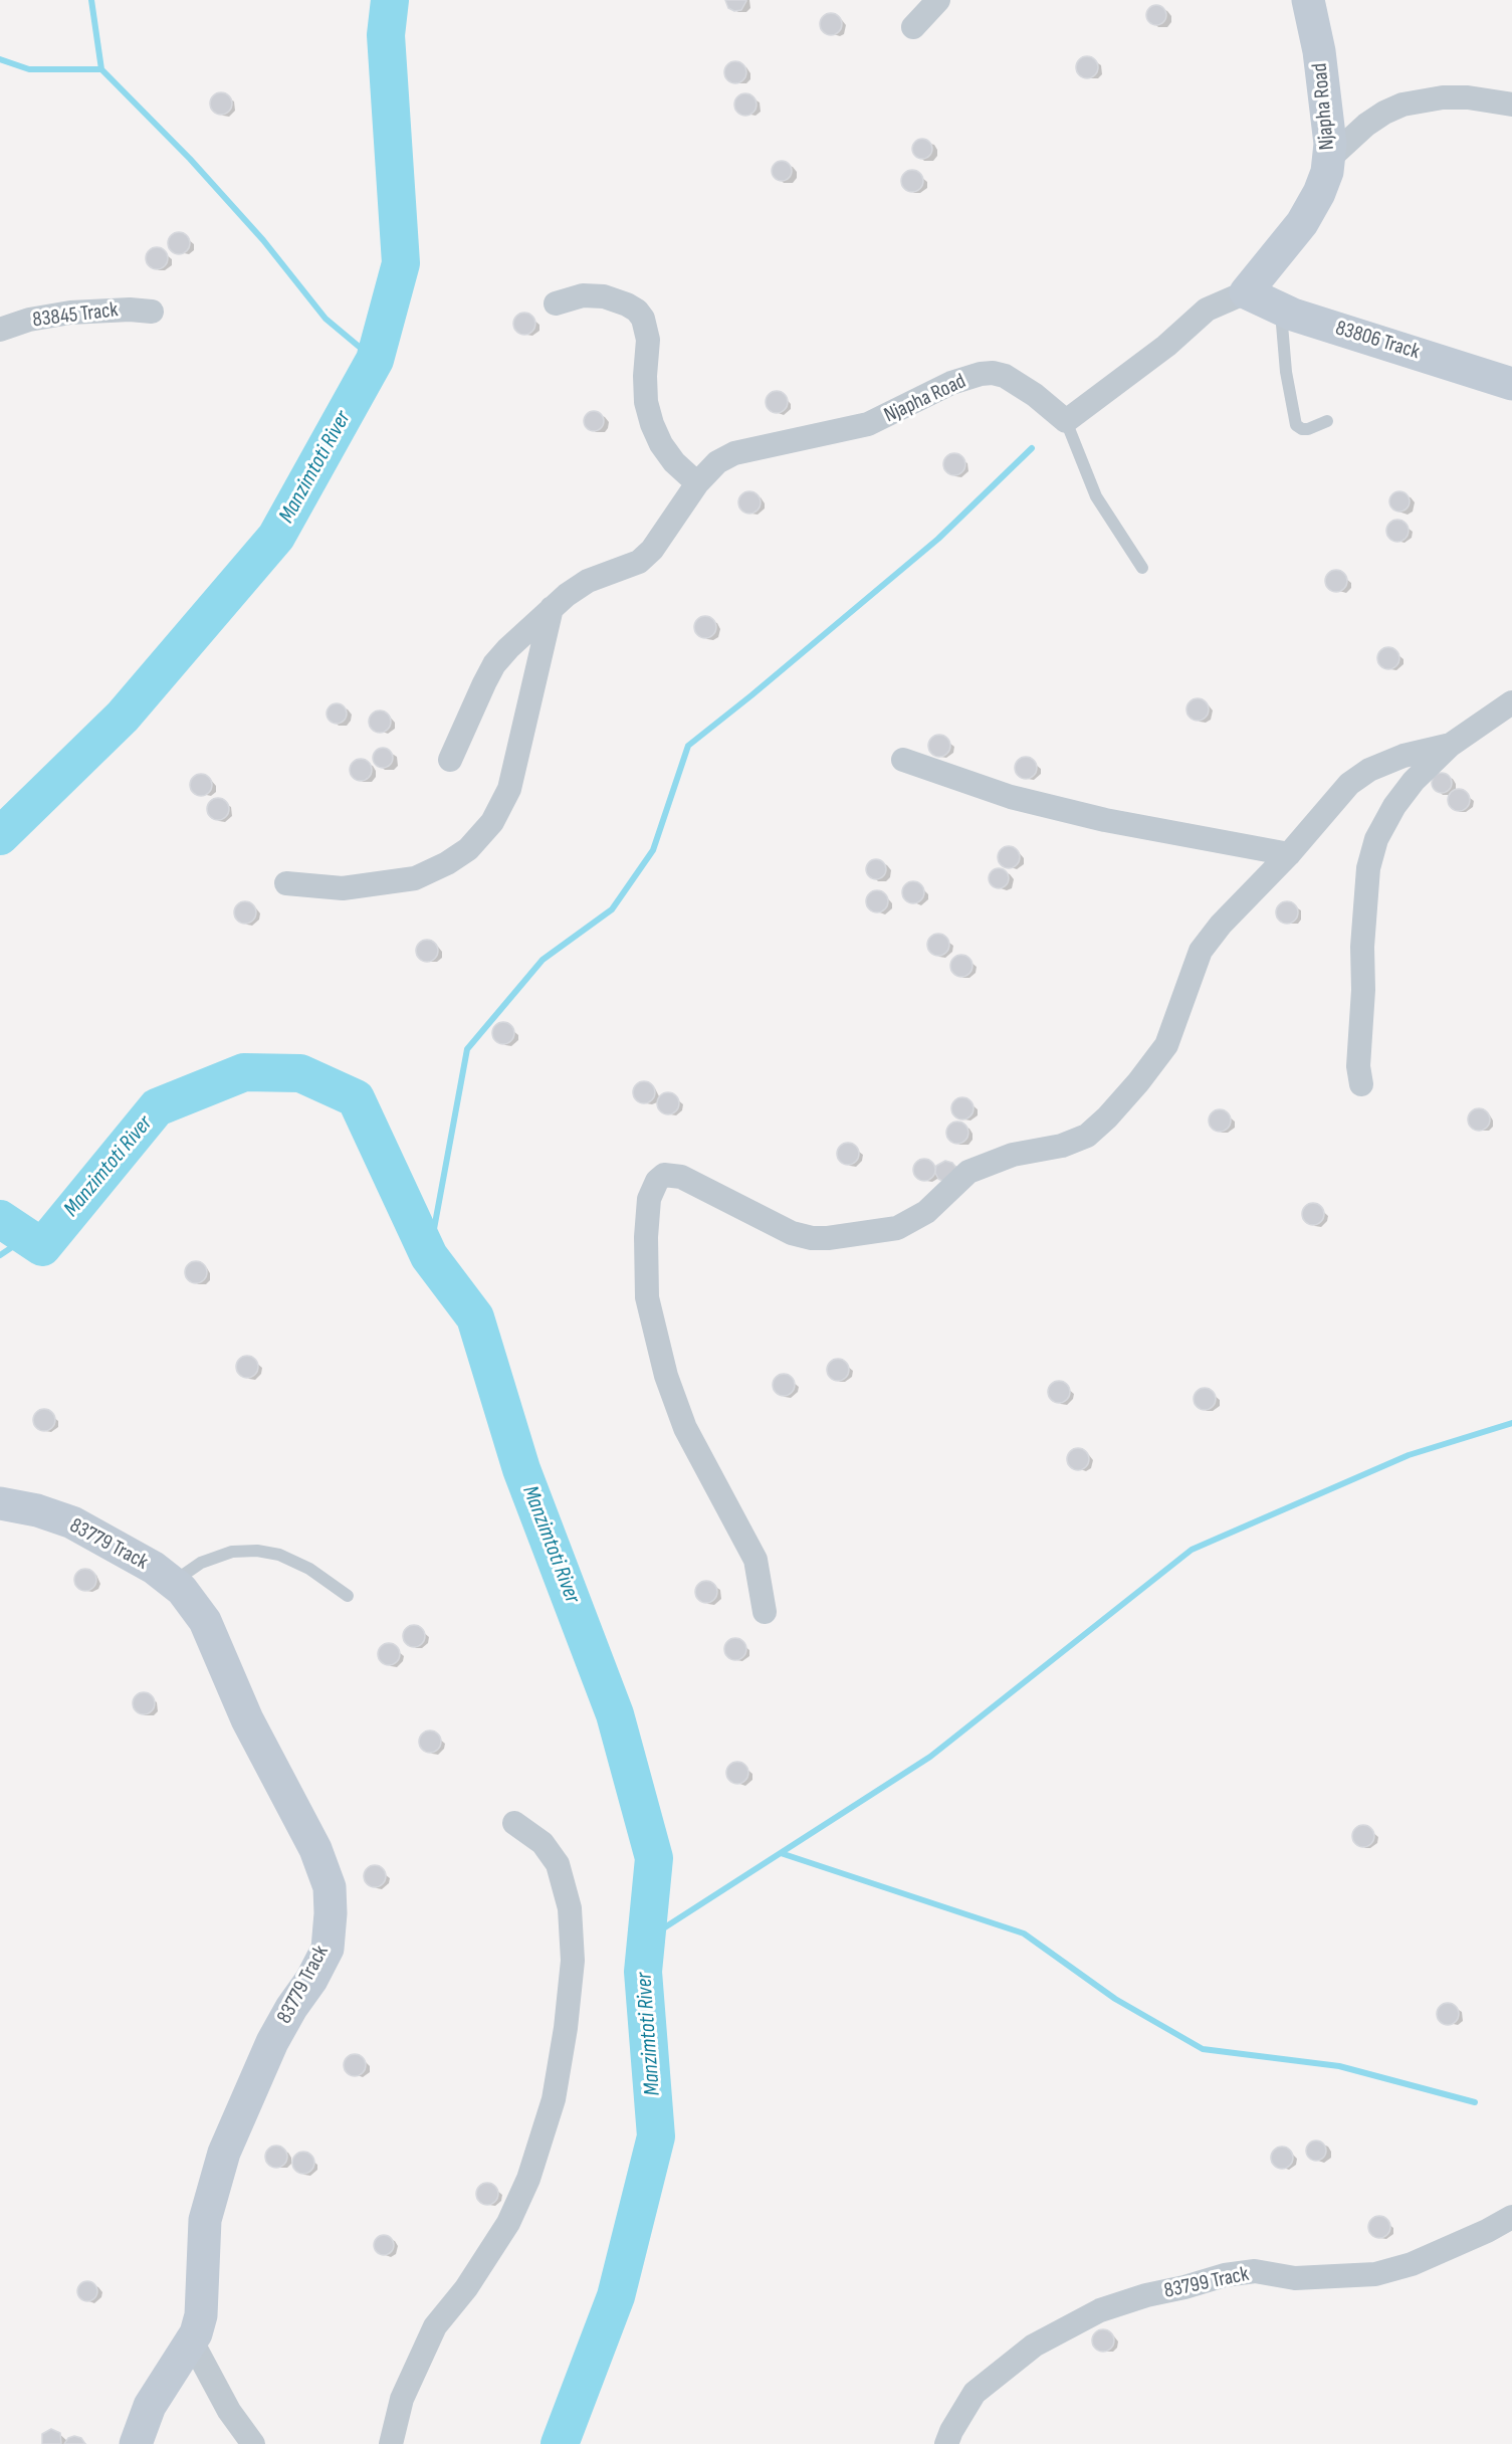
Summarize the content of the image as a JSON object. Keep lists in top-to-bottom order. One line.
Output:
{"streets":{"street":["Njapha Road","83845 Track","83806 Track","83779 Track","83799 Track"]},"crossings":[["Njapha Road","83806 Track"]],"water":["Manzimtoti River"]}
